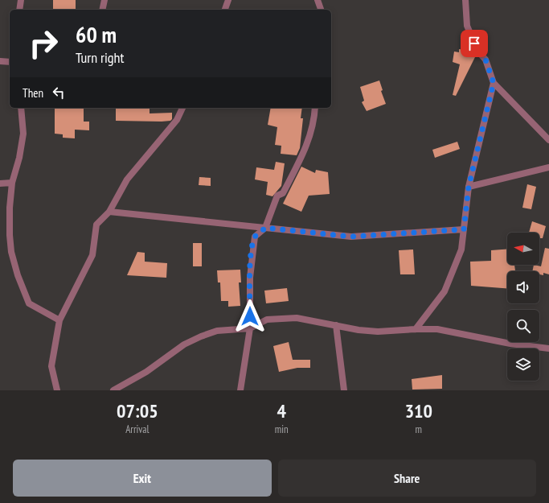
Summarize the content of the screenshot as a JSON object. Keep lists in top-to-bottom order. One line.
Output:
{"north":"left","page":{"turn":["60 m","Turn right"],"then":"Then","eta":["07:05","Arrival","4","min","310","m"],"buttons":["Exit","Share"]}}
